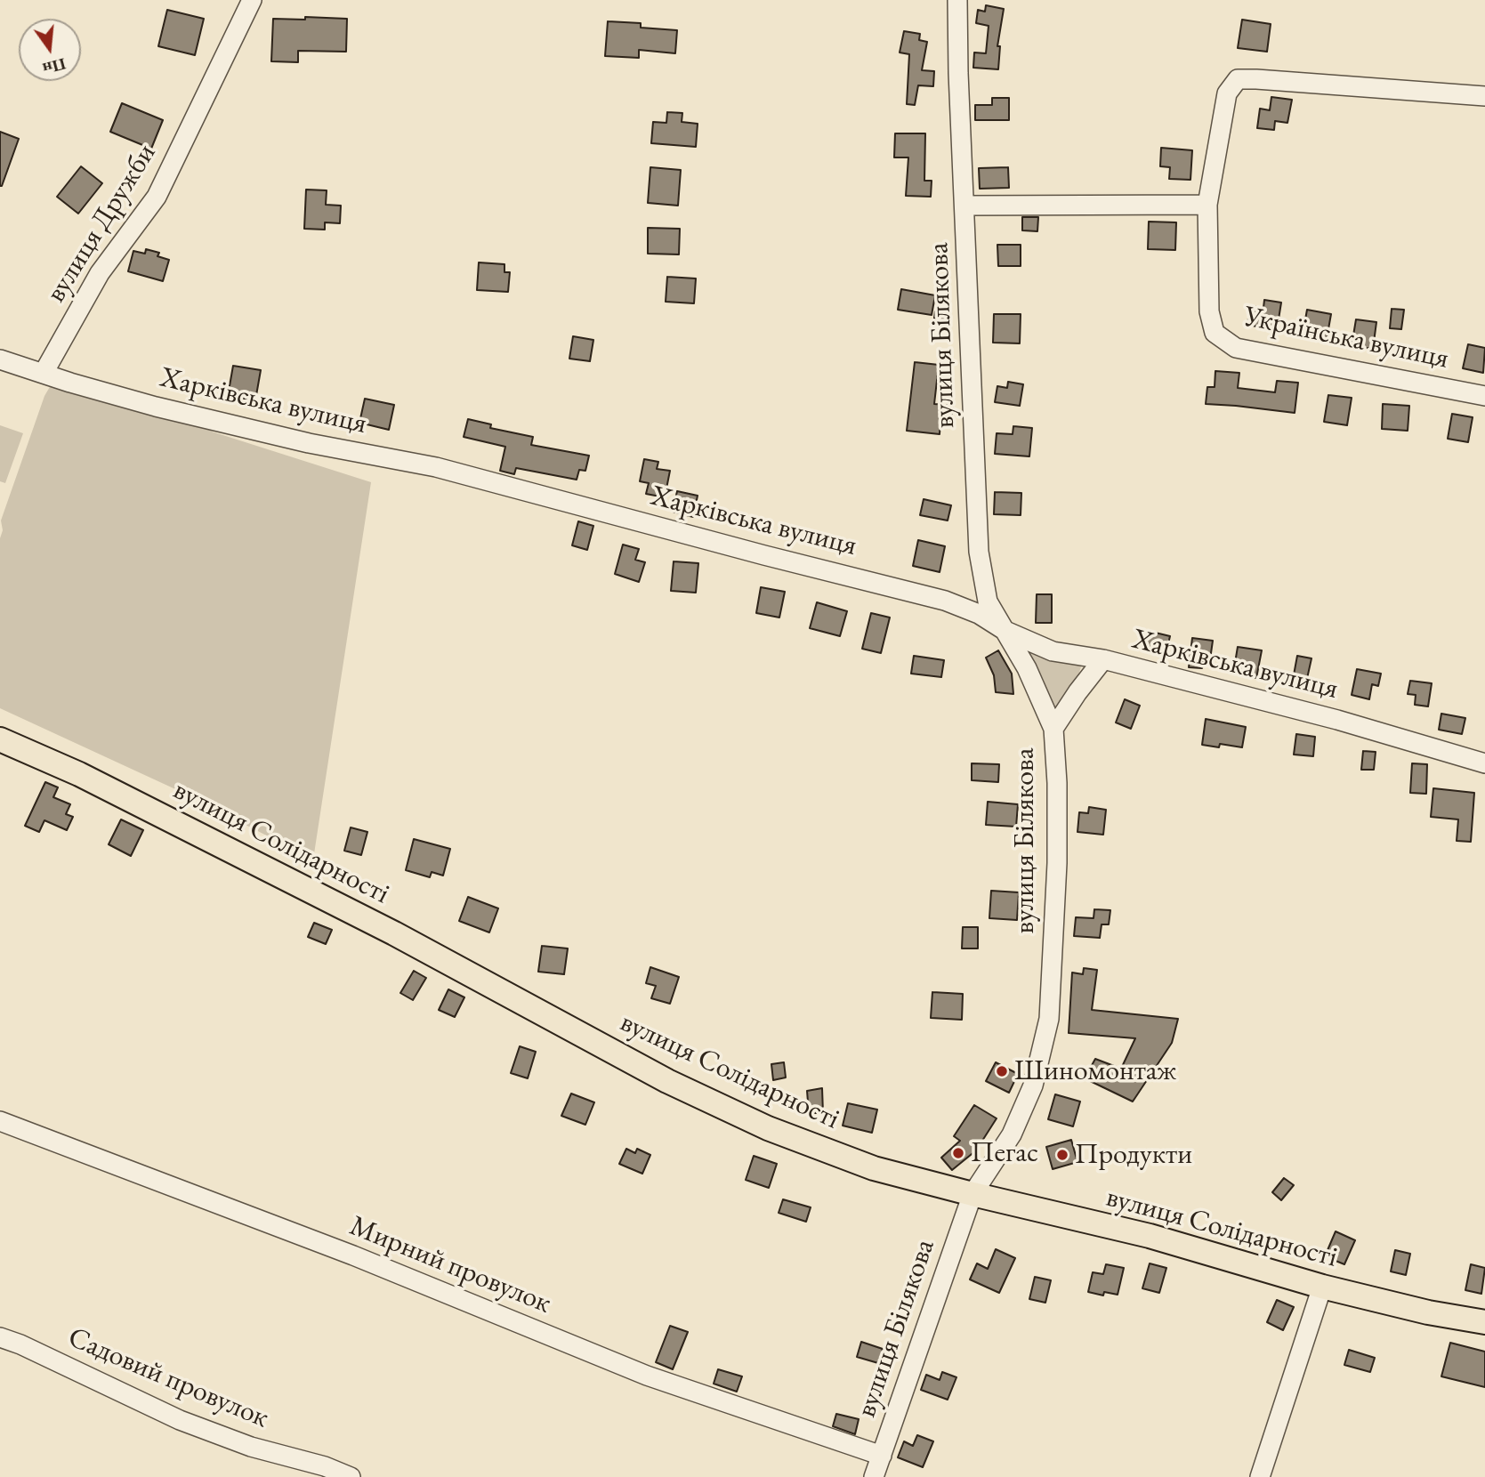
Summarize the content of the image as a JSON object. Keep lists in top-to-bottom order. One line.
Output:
{"streets":{"main road":["вулиця Солідарності"],"street":["вулиця Дружби","вулиця Білякова","Українська вулиця","Харківська вулиця","Мирний провулок","Садовий провулок"]},"crossings":[["вулиця Дружби","Харківська вулиця"],["вулиця Білякова","Харківська вулиця"],["вулиця Білякова","вулиця Солідарності"],["вулиця Білякова","Мирний провулок"]],"places":["Шиномонтаж","Пегас","Продукти"],"north":"bottom"}
